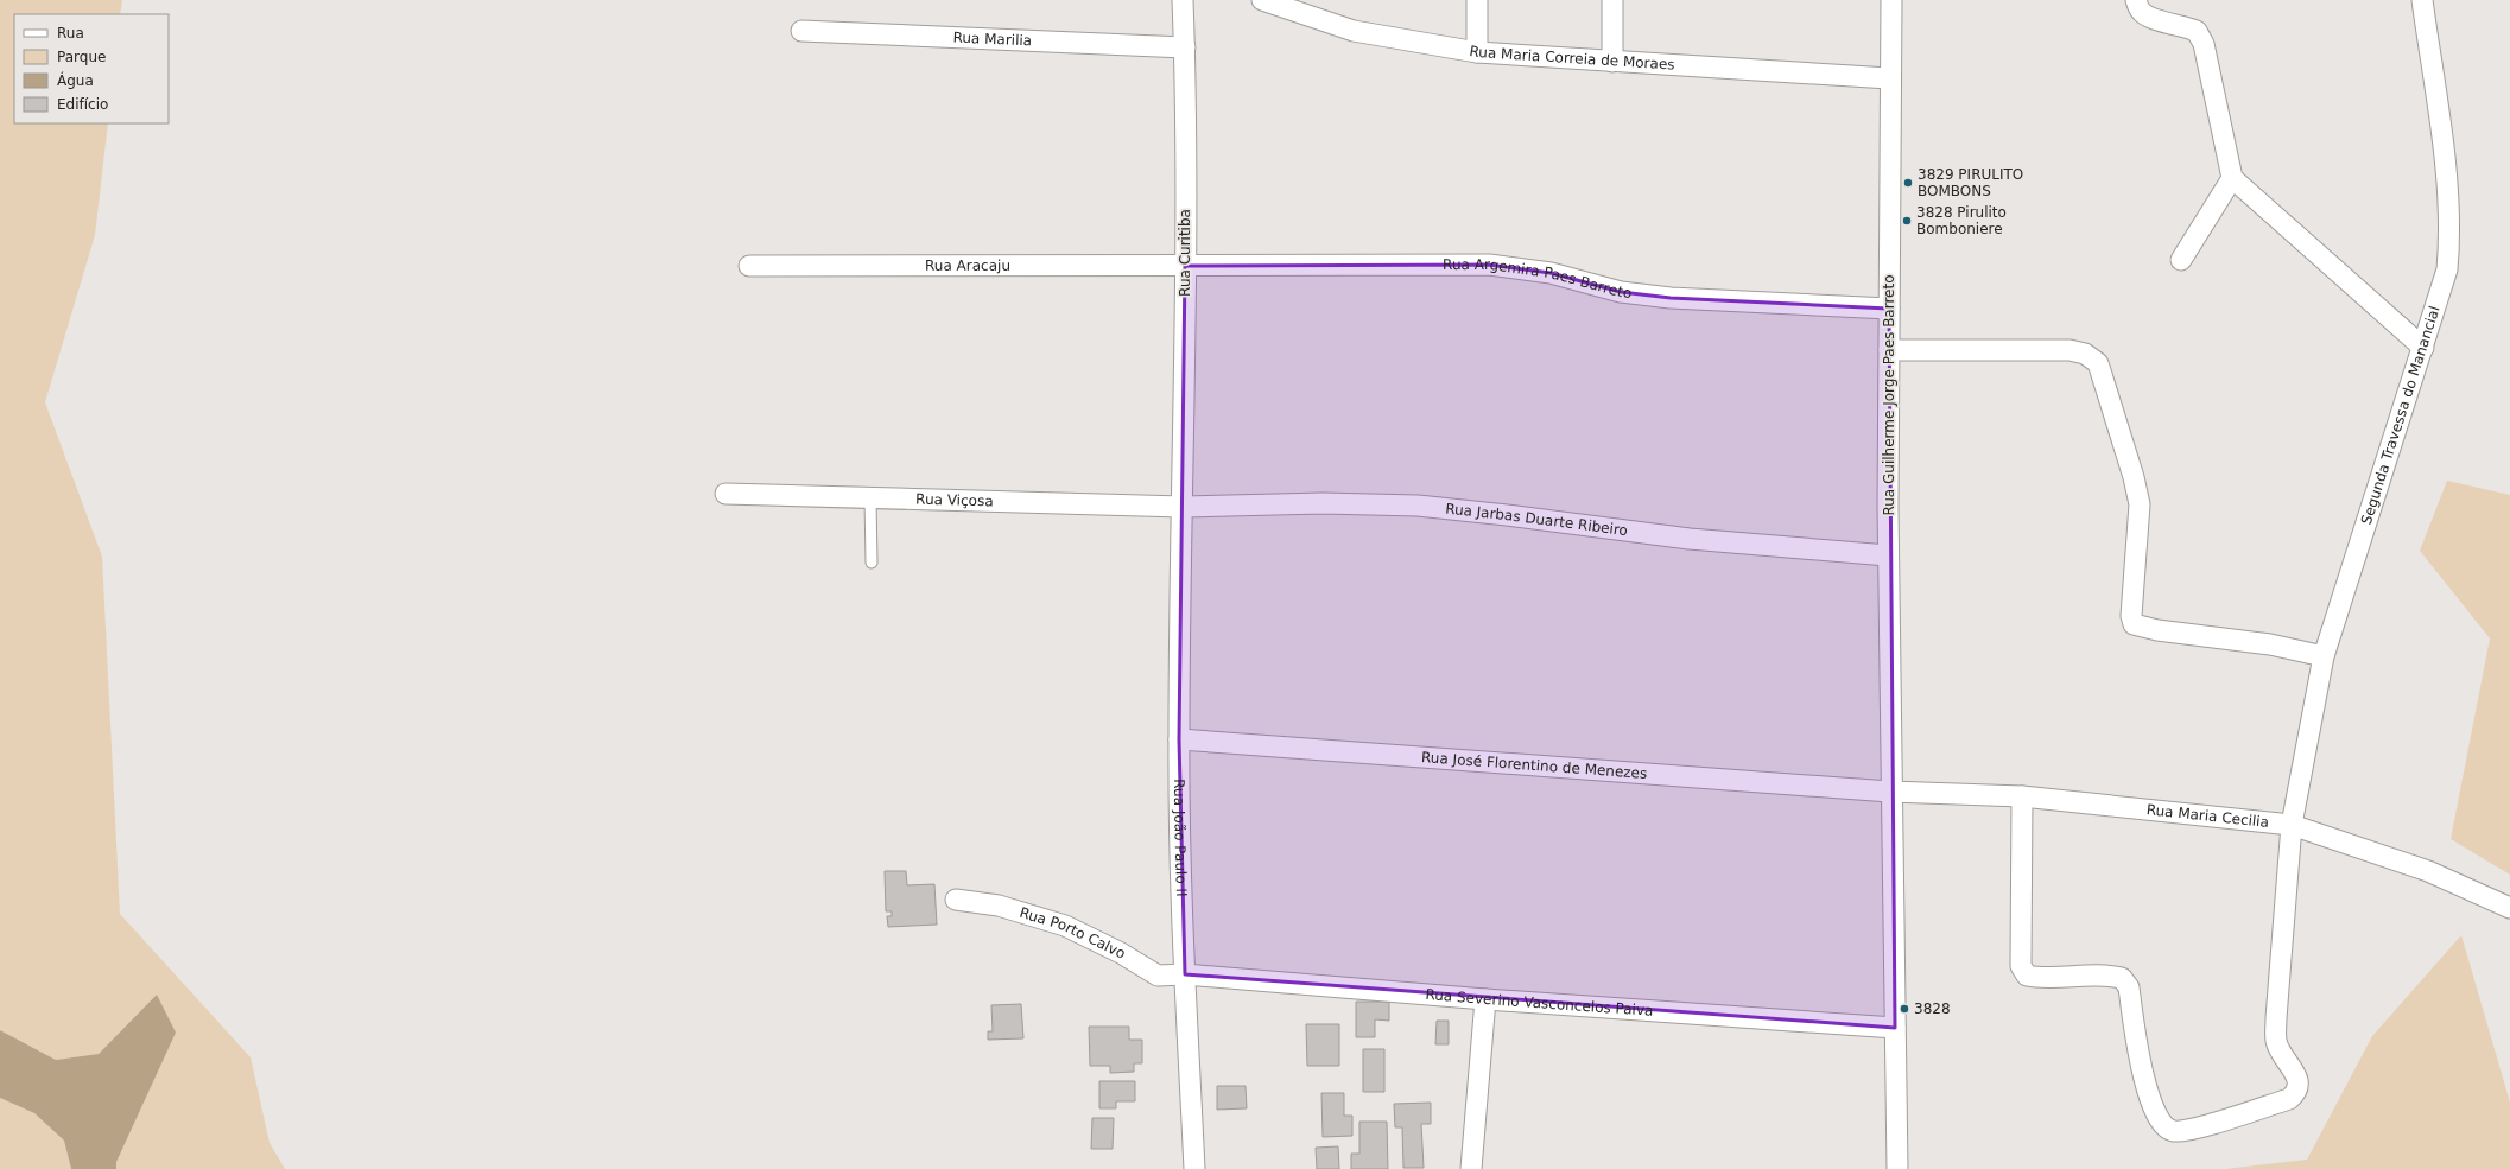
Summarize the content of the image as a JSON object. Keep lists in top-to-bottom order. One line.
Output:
{"streets":{"street":["Rua Marilia","Rua Maria Correia de Moraes","Rua Curitiba","Rua Aracaju","Rua Argemira Paes Barreto","Rua Guilherme Jorge Paes Barreto","Segunda Travessa do Manancial","Rua Viçosa","Rua Jarbas Duarte Ribeiro","Rua José Florentino de Menezes","Rua Maria Cecilia","Rua João Paulo II","Rua Porto Calvo","Rua Severino Vasconcelos Paiva"]},"crossings":[["Rua Marilia","Rua Curitiba"],["Rua Maria Correia de Moraes","Rua Guilherme Jorge Paes Barreto"],["Rua Curitiba","Rua Aracaju"],["Rua Curitiba","Rua Argemira Paes Barreto"],["Rua Curitiba","Rua Viçosa"],["Rua Curitiba","Rua Jarbas Duarte Ribeiro"],["Rua Curitiba","Rua João Paulo II"],["Rua Aracaju","Rua Argemira Paes Barreto"],["Rua Argemira Paes Barreto","Rua Guilherme Jorge Paes Barreto"],["Rua Guilherme Jorge Paes Barreto","Rua Jarbas Duarte Ribeiro"],["Rua Guilherme Jorge Paes Barreto","Rua José Florentino de Menezes"],["Rua Guilherme Jorge Paes Barreto","Rua Maria Cecilia"],["Rua Guilherme Jorge Paes Barreto","Rua Severino Vasconcelos Paiva"],["Segunda Travessa do Manancial","Rua Maria Cecilia"],["Rua Viçosa","Rua Jarbas Duarte Ribeiro"],["Rua Viçosa","Rua João Paulo II"],["Rua Jarbas Duarte Ribeiro","Rua João Paulo II"],["Rua José Florentino de Menezes","Rua Maria Cecilia"],["Rua José Florentino de Menezes","Rua João Paulo II"],["Rua João Paulo II","Rua Porto Calvo"],["Rua João Paulo II","Rua Severino Vasconcelos Paiva"],["Rua Porto Calvo","Rua Severino Vasconcelos Paiva"]],"places":["3829 PIRULITO BOMBONS","3828 Pirulito Bomboniere","3828"],"legend":["Rua","Parque","Água","Edifício"]}
